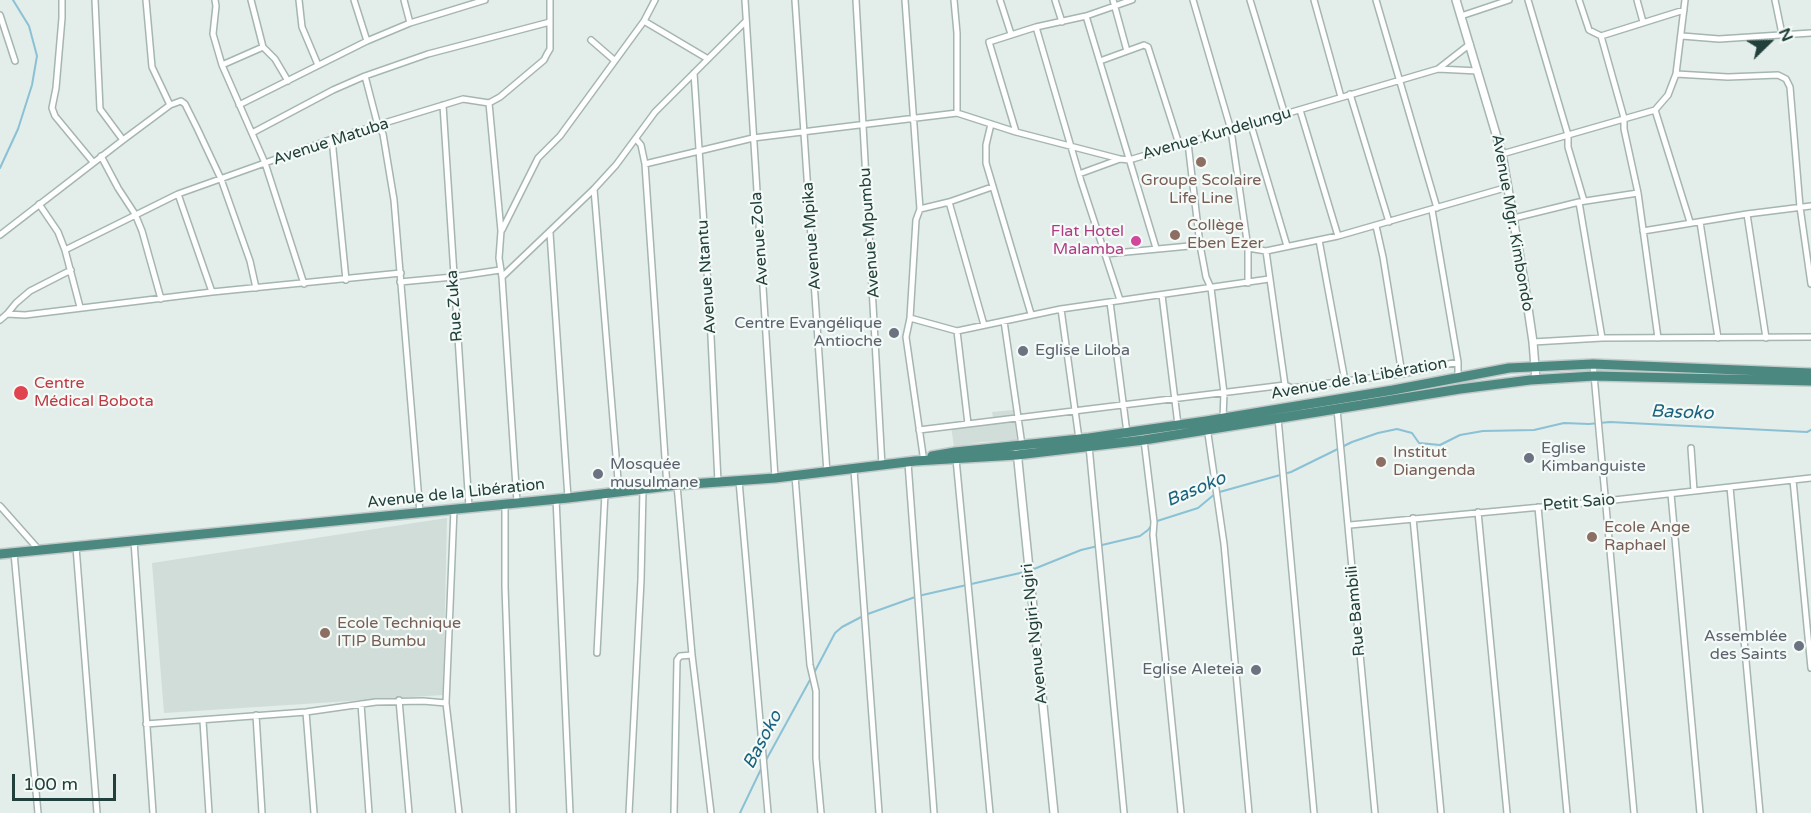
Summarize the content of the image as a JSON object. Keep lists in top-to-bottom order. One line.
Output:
{"streets":{"highway":["Avenue de la Libération"],"street":["Avenue Kundelungu","Avenue Matuba","Avenue Mgr. Kimbondo","Avenue Mpumbu","Avenue Mpika","Avenue Zola","Avenue Ntantu","Rue Zuka","Petit Saio","Rue Bambili","Avenue Ngiri-Ngiri"]},"crossings":[["Avenue Kundelungu","Avenue Mgr. Kimbondo"],["Avenue Matuba","Rue Zuka"],["Avenue Mgr. Kimbondo","Avenue de la Libération"],["Avenue Mpumbu","Avenue de la Libération"],["Avenue Mpika","Avenue de la Libération"],["Avenue Zola","Avenue de la Libération"],["Avenue Ntantu","Avenue de la Libération"],["Rue Zuka","Avenue de la Libération"],["Avenue de la Libération","Rue Bambili"],["Avenue de la Libération","Avenue Ngiri-Ngiri"],["Petit Saio","Rue Bambili"]],"water":["Basoko"],"places":["Groupe Scolaire Life Line","Collège Eben Ezer","Flat Hotel Malamba","Centre Evangélique Antioche","Eglise Liloba","Centre Médical Bobota","Eglise Kimbanguiste","Institut Diangenda","Mosquée musulmane","Ecole Ange Raphael","Ecole Technique ITIP Bumbu","Assemblée des Saints","Eglise Aleteia"],"scale_bar":"100 m","north":"top right"}
